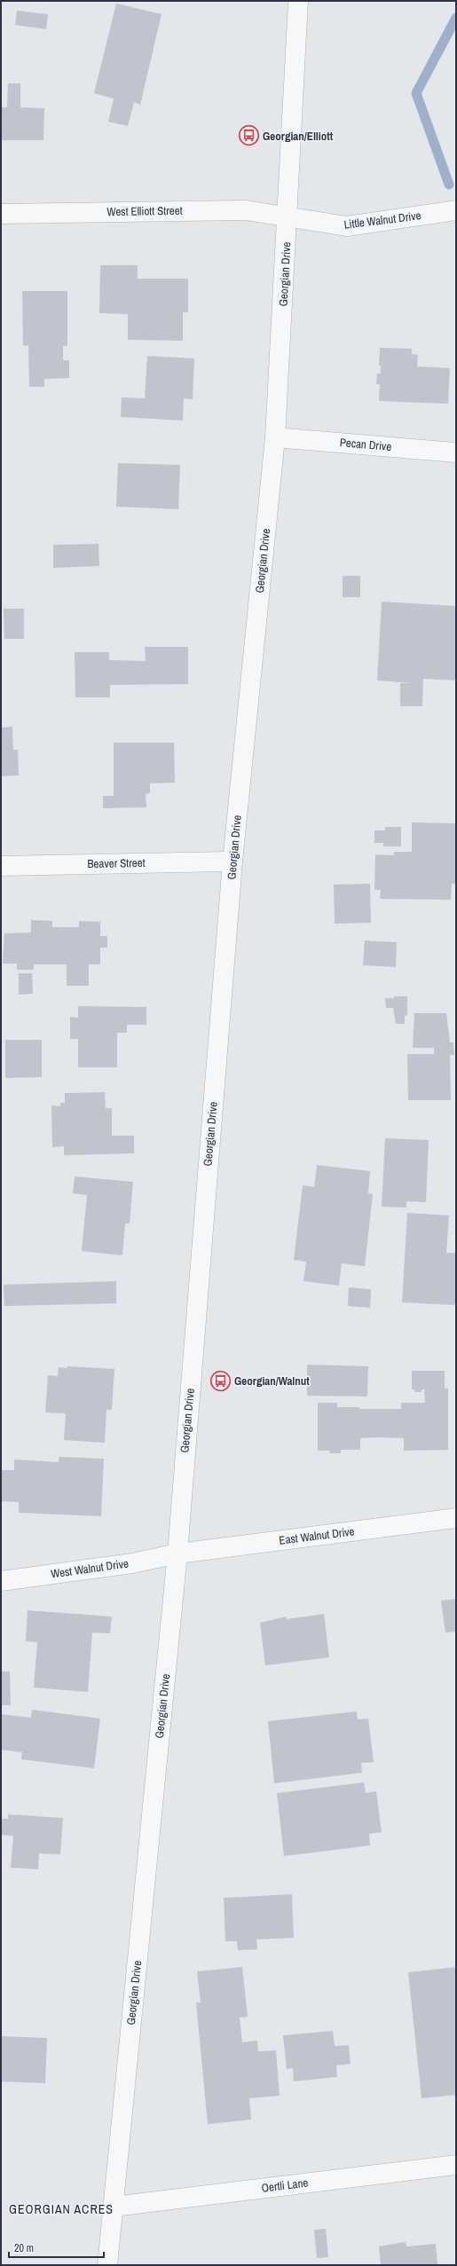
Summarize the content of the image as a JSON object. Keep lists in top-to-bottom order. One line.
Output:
{"streets":{"street":["West Elliott Street","Little Walnut Drive","Georgian Drive","Pecan Drive","Beaver Street","East Walnut Drive","West Walnut Drive","Oertli Lane"]},"crossings":[["West Elliott Street","Little Walnut Drive"],["West Elliott Street","Georgian Drive"],["Little Walnut Drive","Georgian Drive"],["Georgian Drive","Pecan Drive"],["Georgian Drive","Beaver Street"],["Georgian Drive","East Walnut Drive"],["Georgian Drive","West Walnut Drive"],["Georgian Drive","Oertli Lane"],["East Walnut Drive","West Walnut Drive"]],"districts":["GEORGIAN ACRES"],"places":{"bus stop":["Georgian/Elliott","Georgian/Walnut"]},"scale_bar":"20 m"}
